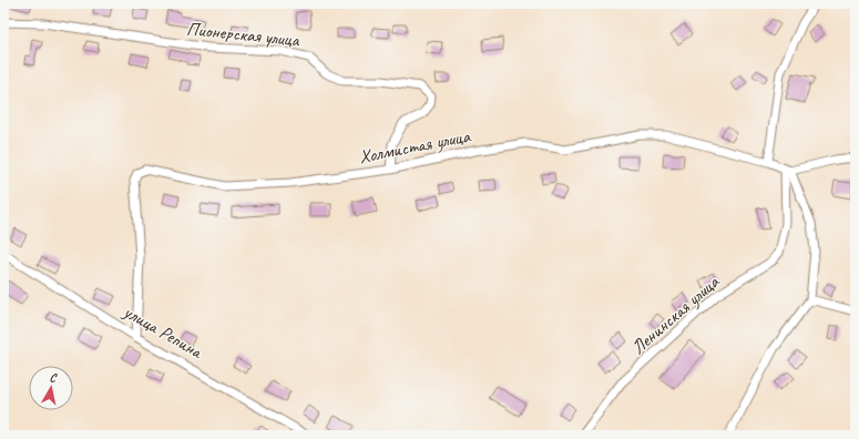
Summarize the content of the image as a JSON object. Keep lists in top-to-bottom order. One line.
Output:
{"streets":{"street":["Пионерская улица","Холмистая улица","Ленинская улица","улица Репина"]},"crossings":[["Пионерская улица","Холмистая улица"],["Холмистая улица","Ленинская улица"],["Холмистая улица","улица Репина"]],"north":"top"}
